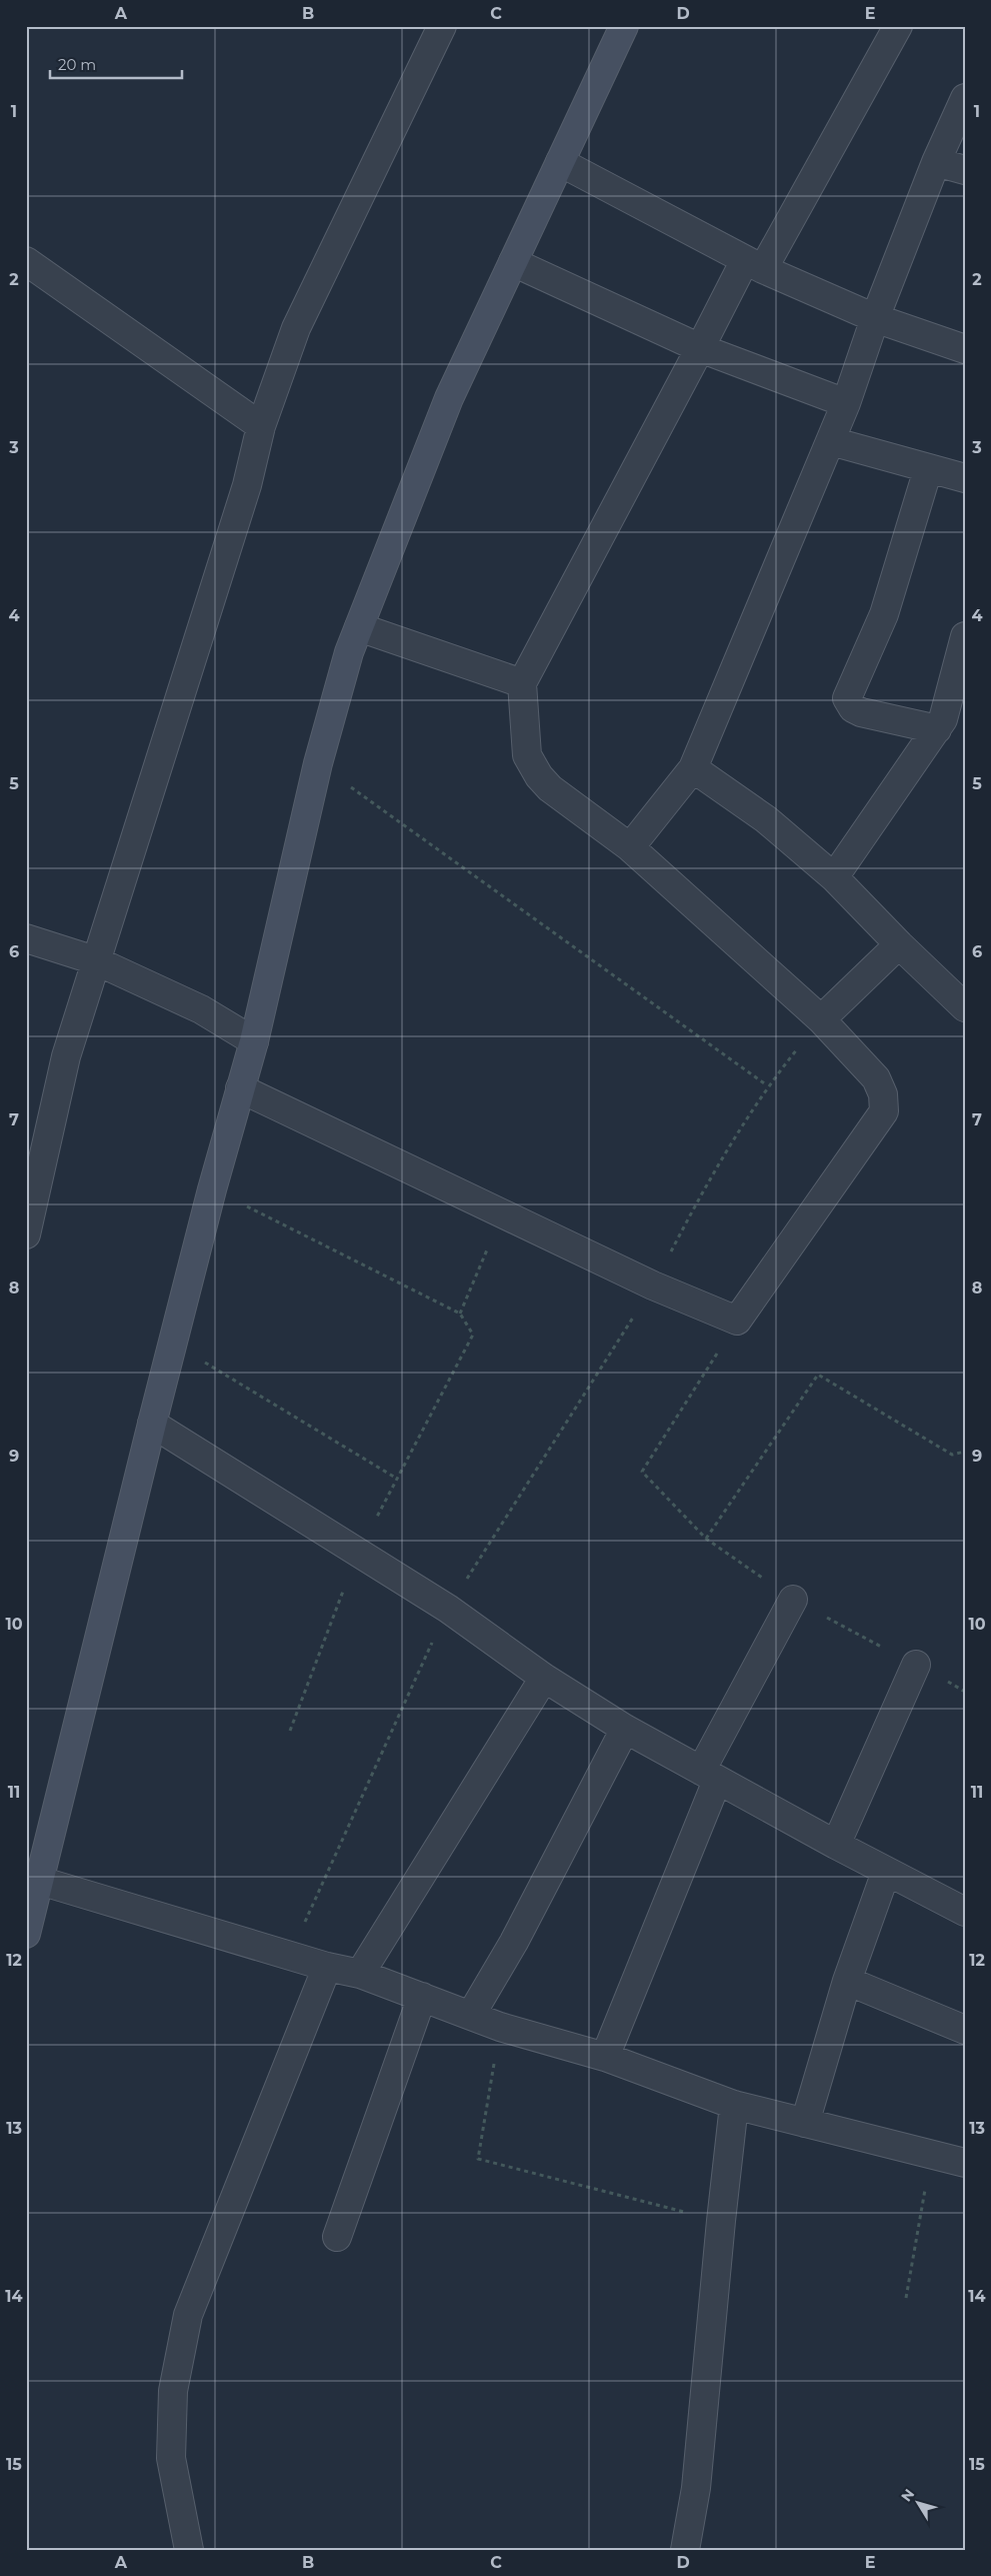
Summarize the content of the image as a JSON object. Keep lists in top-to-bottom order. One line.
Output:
{"scale_bar":"20 m","north":"top left","grid":{"columns":["A","B","C","D","E"],"rows":["1","2","3","4","5","6","7","8","9","10","11","12","13","14","15"]}}
